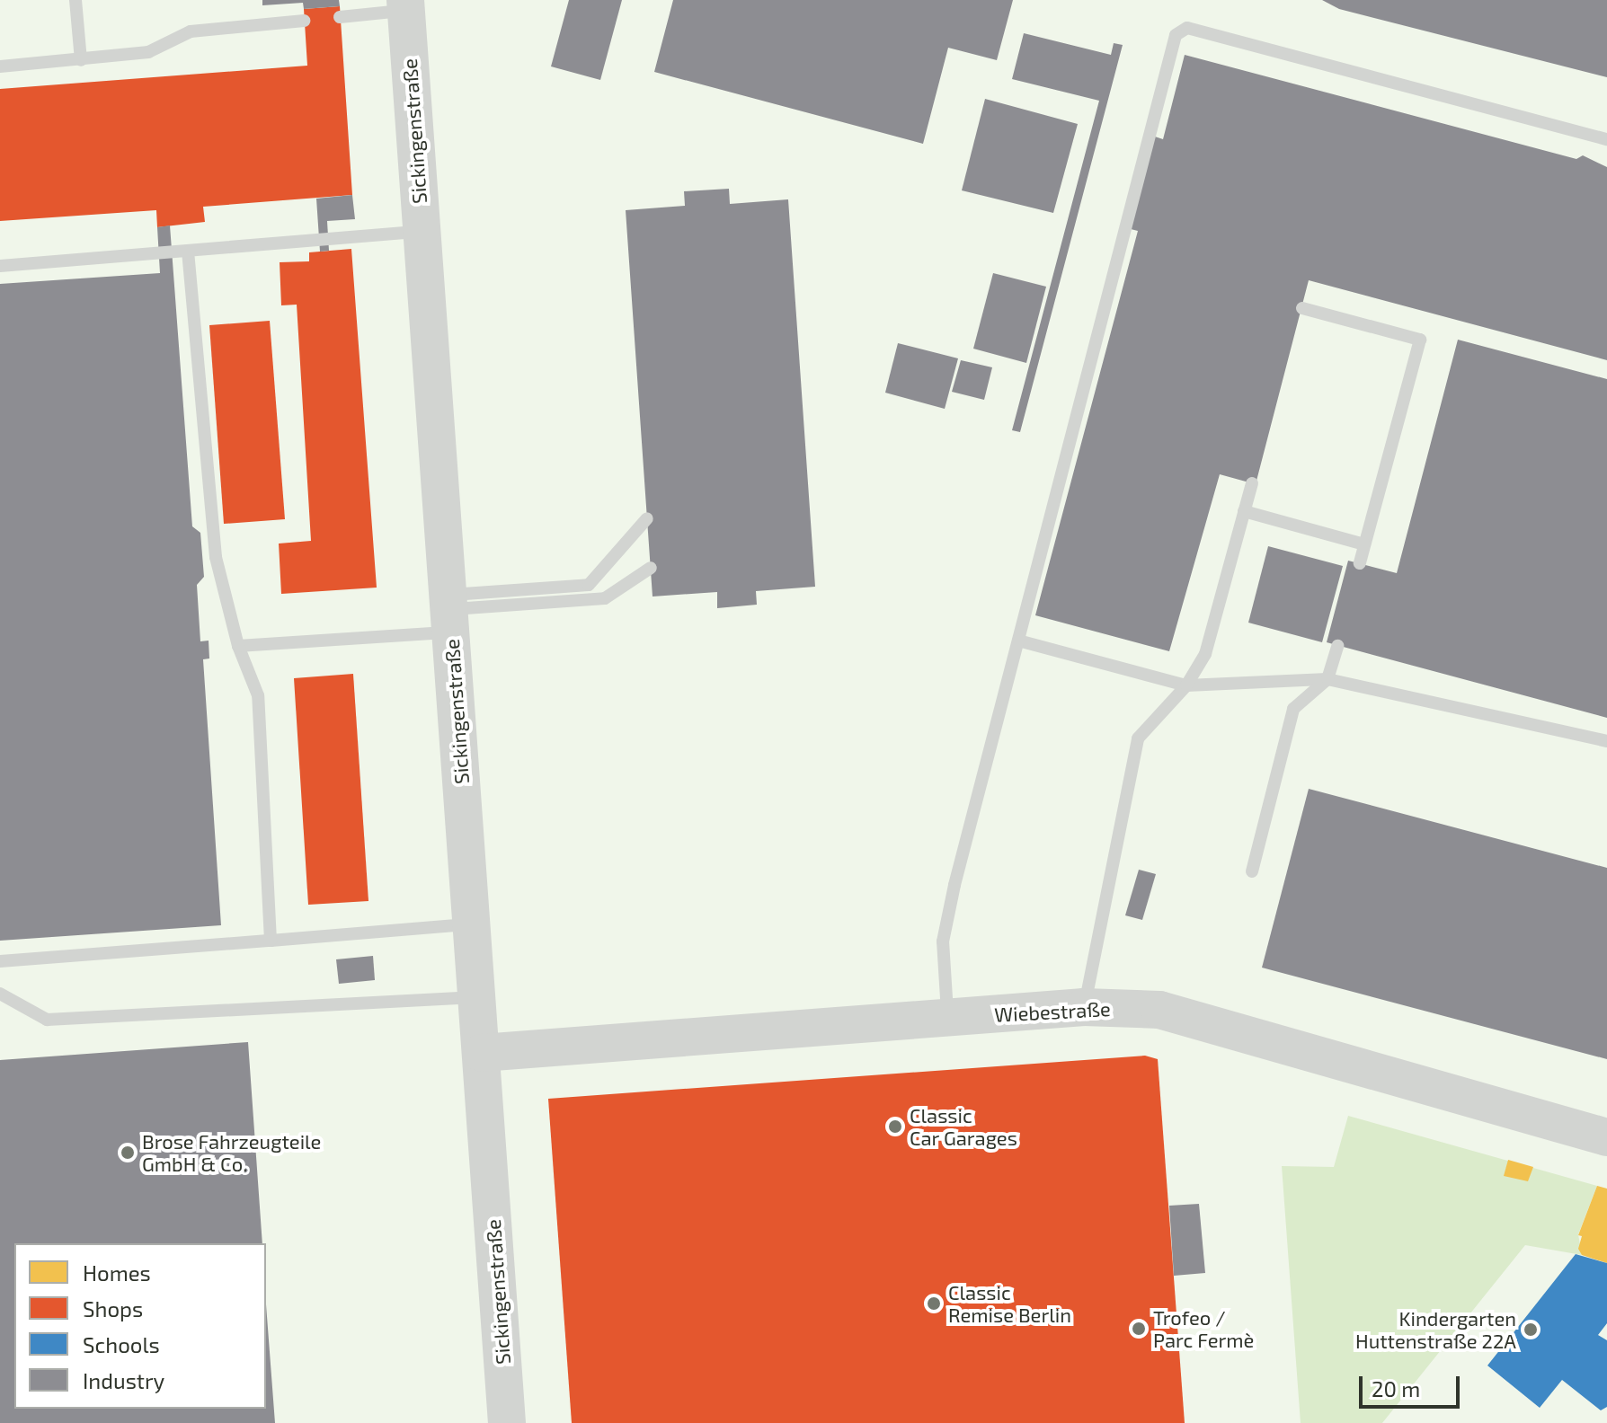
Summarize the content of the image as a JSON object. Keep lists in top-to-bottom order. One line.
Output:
{"streets":{"main road":["Sickingenstraße","Wiebestraße"]},"crossings":[["Sickingenstraße","Wiebestraße"]],"places":["Classic Car Garages","Brose Fahrzeugteile GmbH & Co.","Classic Remise Berlin","Trofeo / Parc Fermè","Kindergarten Huttenstraße 22A"],"legend":["Homes","Shops","Schools","Industry"],"scale_bar":"20 m"}
